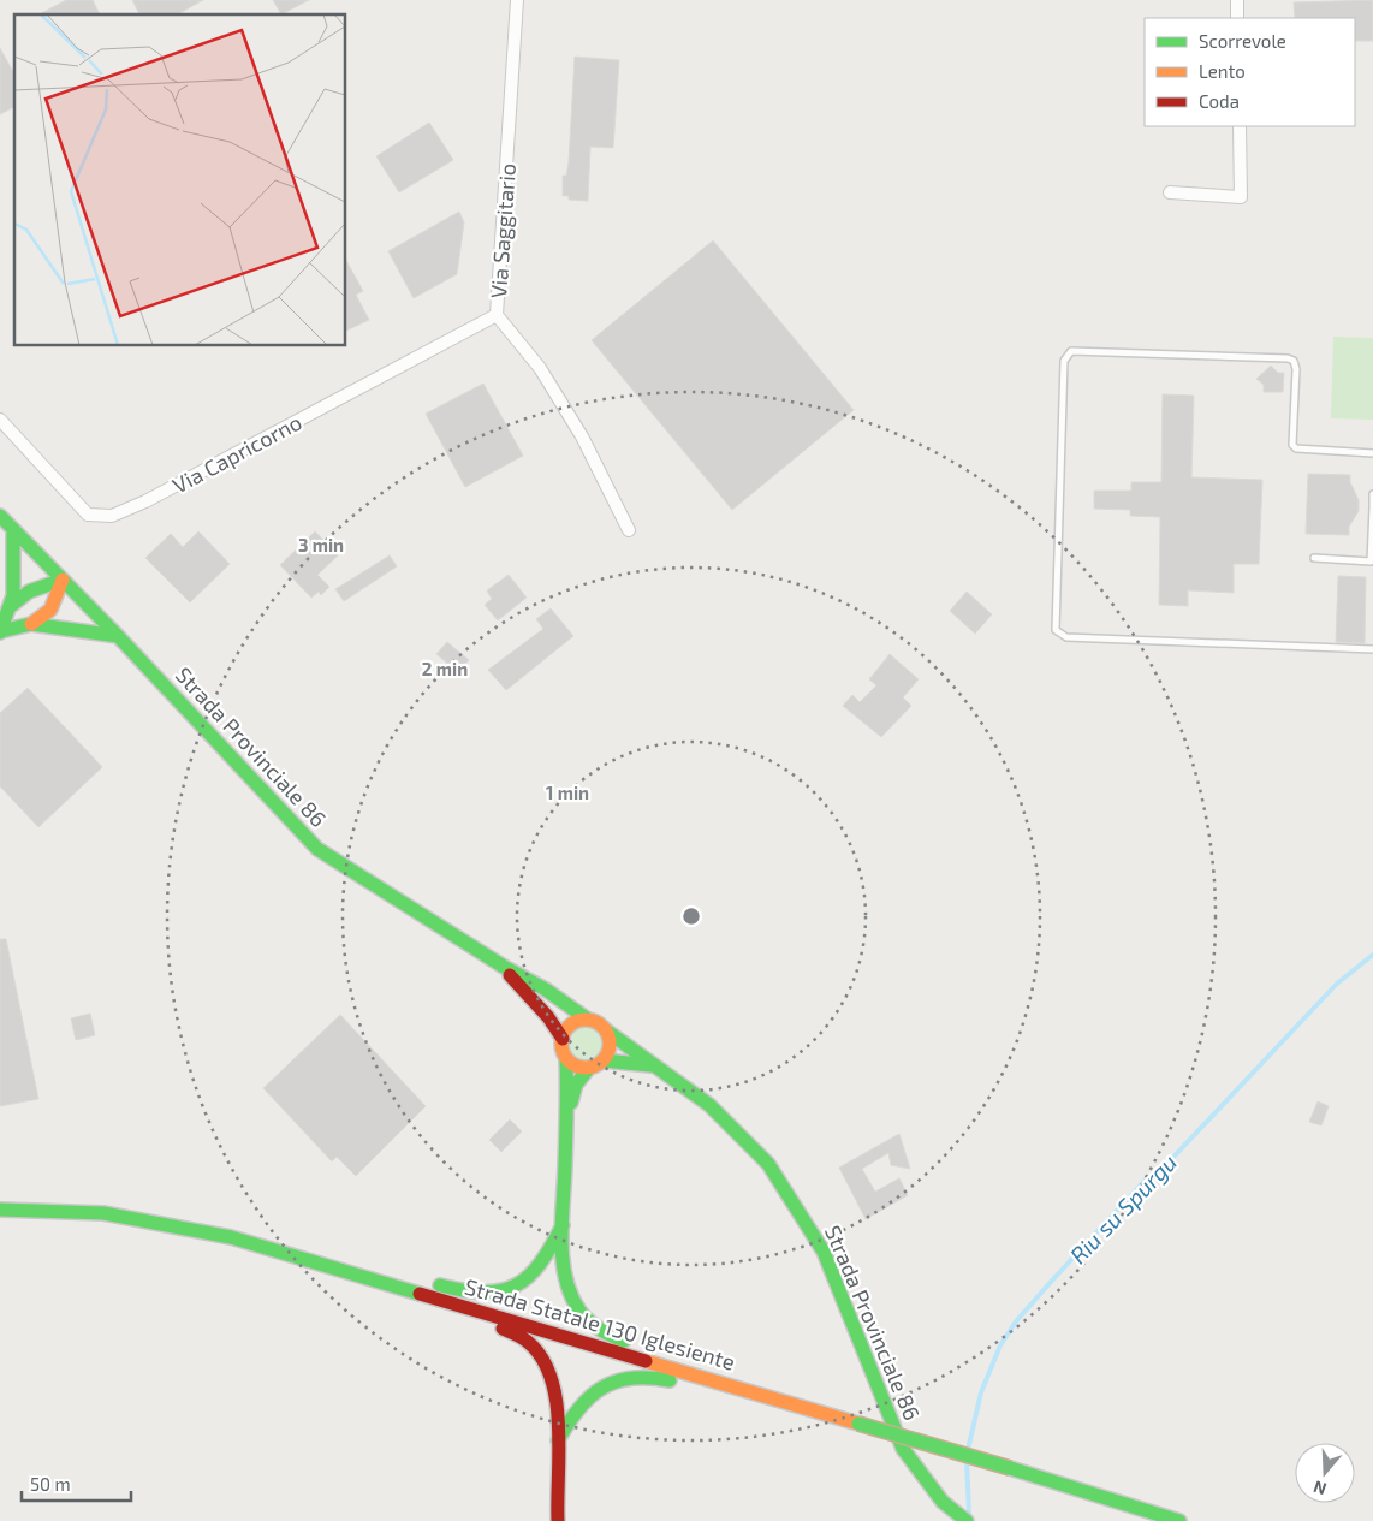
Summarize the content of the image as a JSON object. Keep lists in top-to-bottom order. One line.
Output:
{"streets":{"main road":["Strada Provinciale 86","Strada Statale 130 Iglesiente"],"street":["Via Saggitario","Via Capricorno"]},"crossings":[["Via Saggitario","Via Capricorno"]],"water":["Riu su Spurgu"],"legend":["Scorrevole","Lento","Coda"],"scale_bar":"50 m","north":"bottom","rings":["3 min","2 min","1 min"]}
